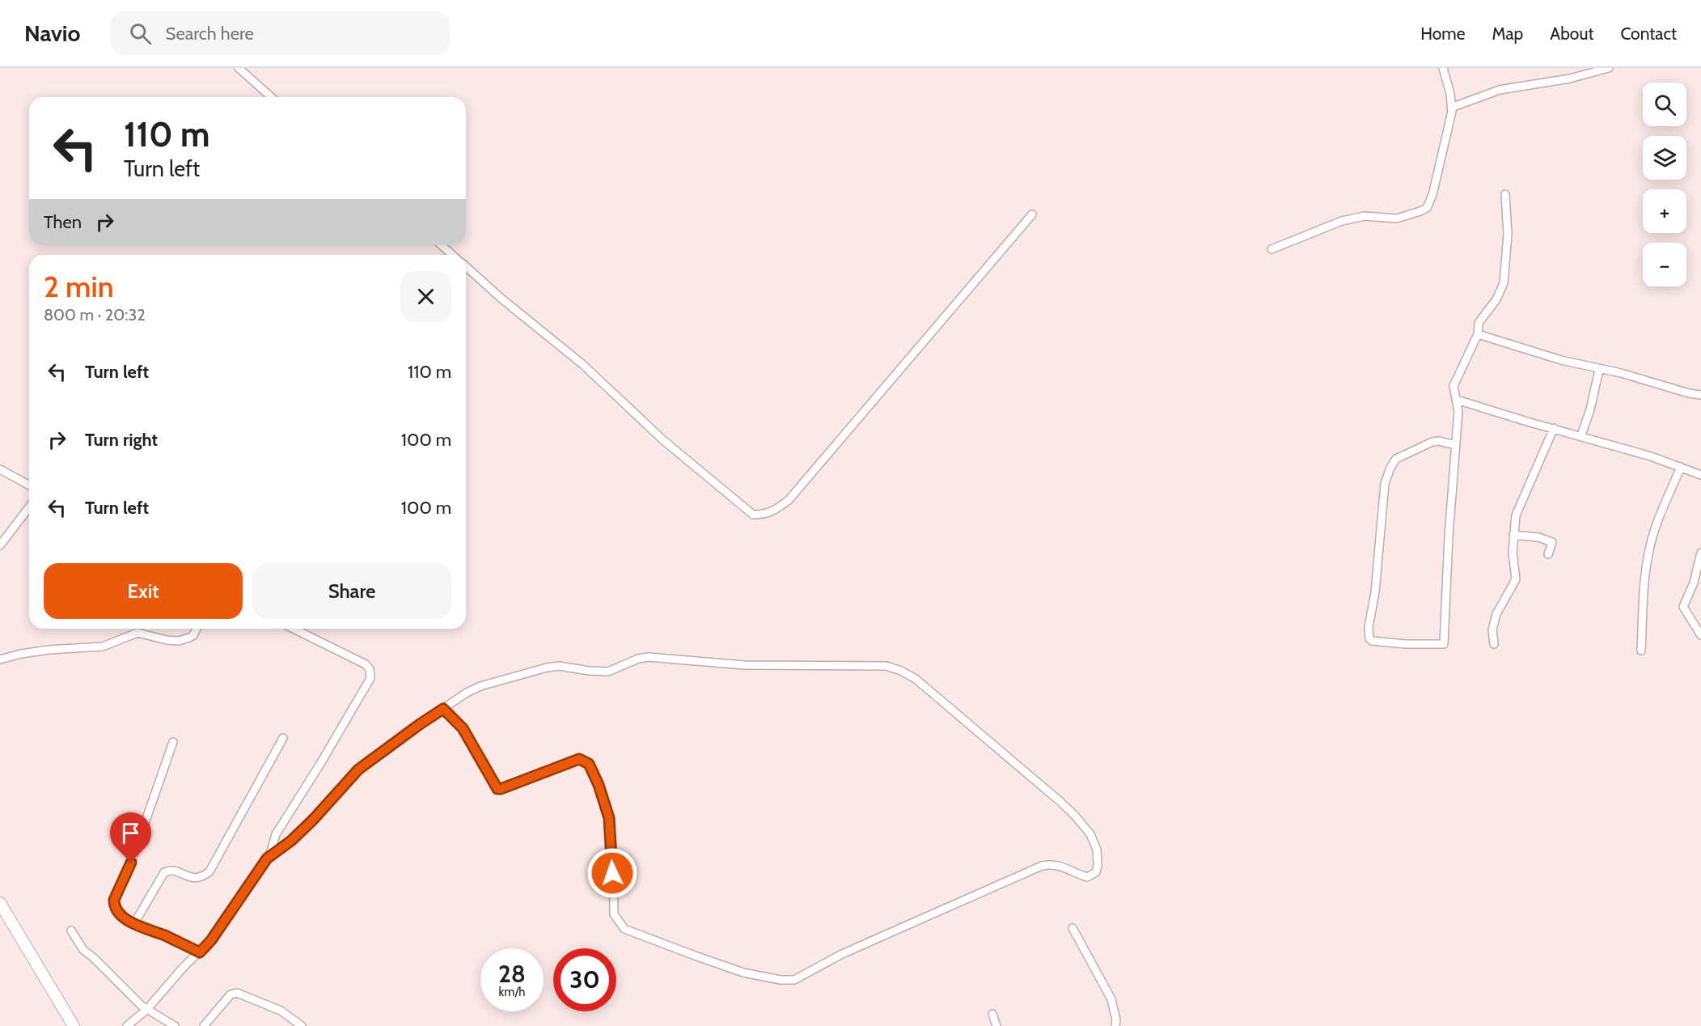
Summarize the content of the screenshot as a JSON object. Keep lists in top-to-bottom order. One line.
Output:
{"page":{"header":"Navio","search":"Search here","nav":["Home","Map","About","Contact"],"map_buttons":["+","−"],"turn":["110 m","Turn left"],"then":"Then","heading":["2 min","800 m · 20:32"],"list":[{"name":"Turn left","value":"110 m"},{"name":"Turn right","value":"100 m"},{"name":"Turn left","value":"100 m"}],"buttons":["Exit","Share"],"speed":"28 km/h","limit":"30"}}
